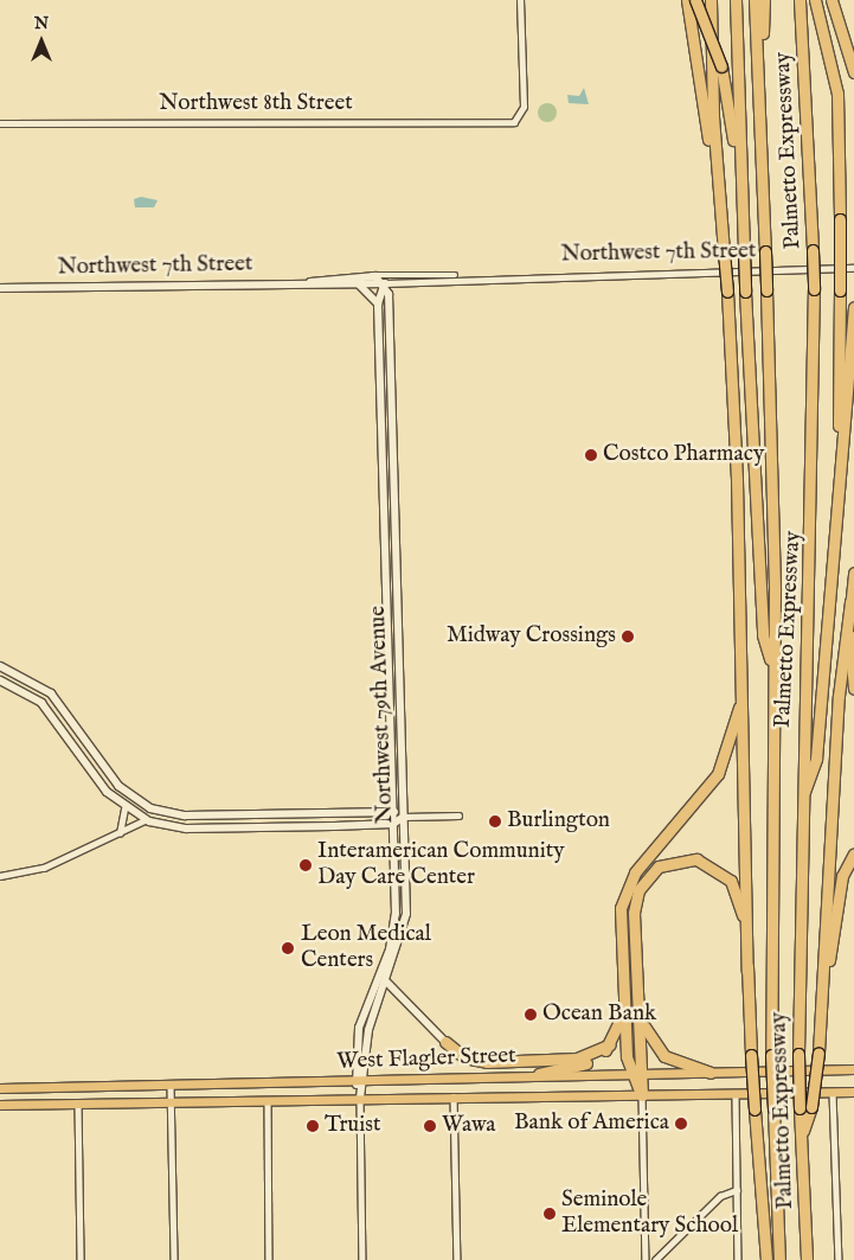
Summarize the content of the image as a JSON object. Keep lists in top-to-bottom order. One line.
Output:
{"streets":{"highway":["Palmetto Expressway"],"main road":["West Flagler Street"],"street":["Northwest 8th Street","Northwest 7th Street","Northwest 79th Avenue"]},"crossings":[["Northwest 7th Street","Northwest 79th Avenue"],["Northwest 79th Avenue","West Flagler Street"]],"places":["Costco Pharmacy","Midway Crossings","Burlington","Interamerican Community Day Care Center","Leon Medical Centers","Ocean Bank","Bank of America","Truist","Wawa","Seminole Elementary School"],"north":"top"}
